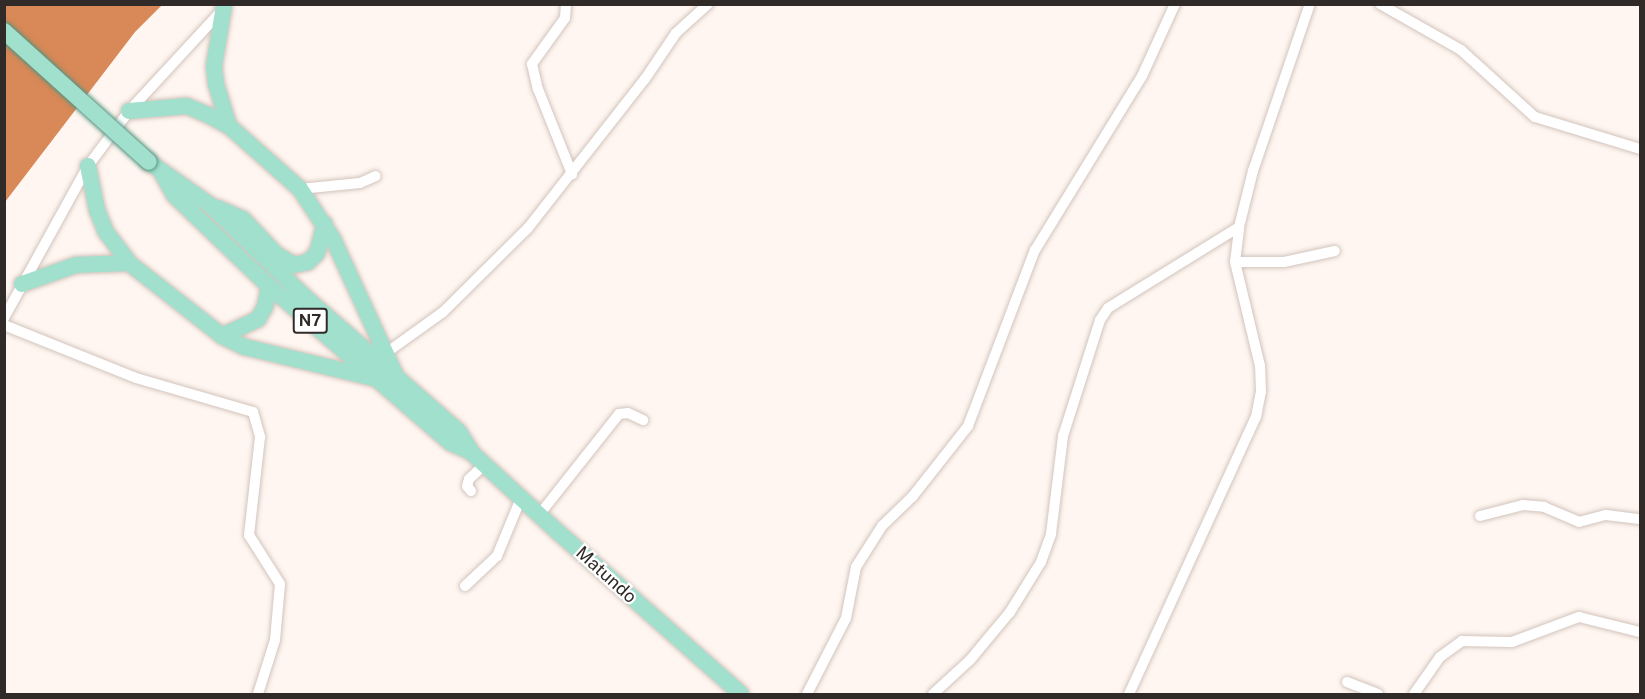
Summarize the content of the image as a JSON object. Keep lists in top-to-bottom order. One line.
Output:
{"streets":{"main road":["N7","Matundo"]},"crossings":[["N7","Matundo"]]}
